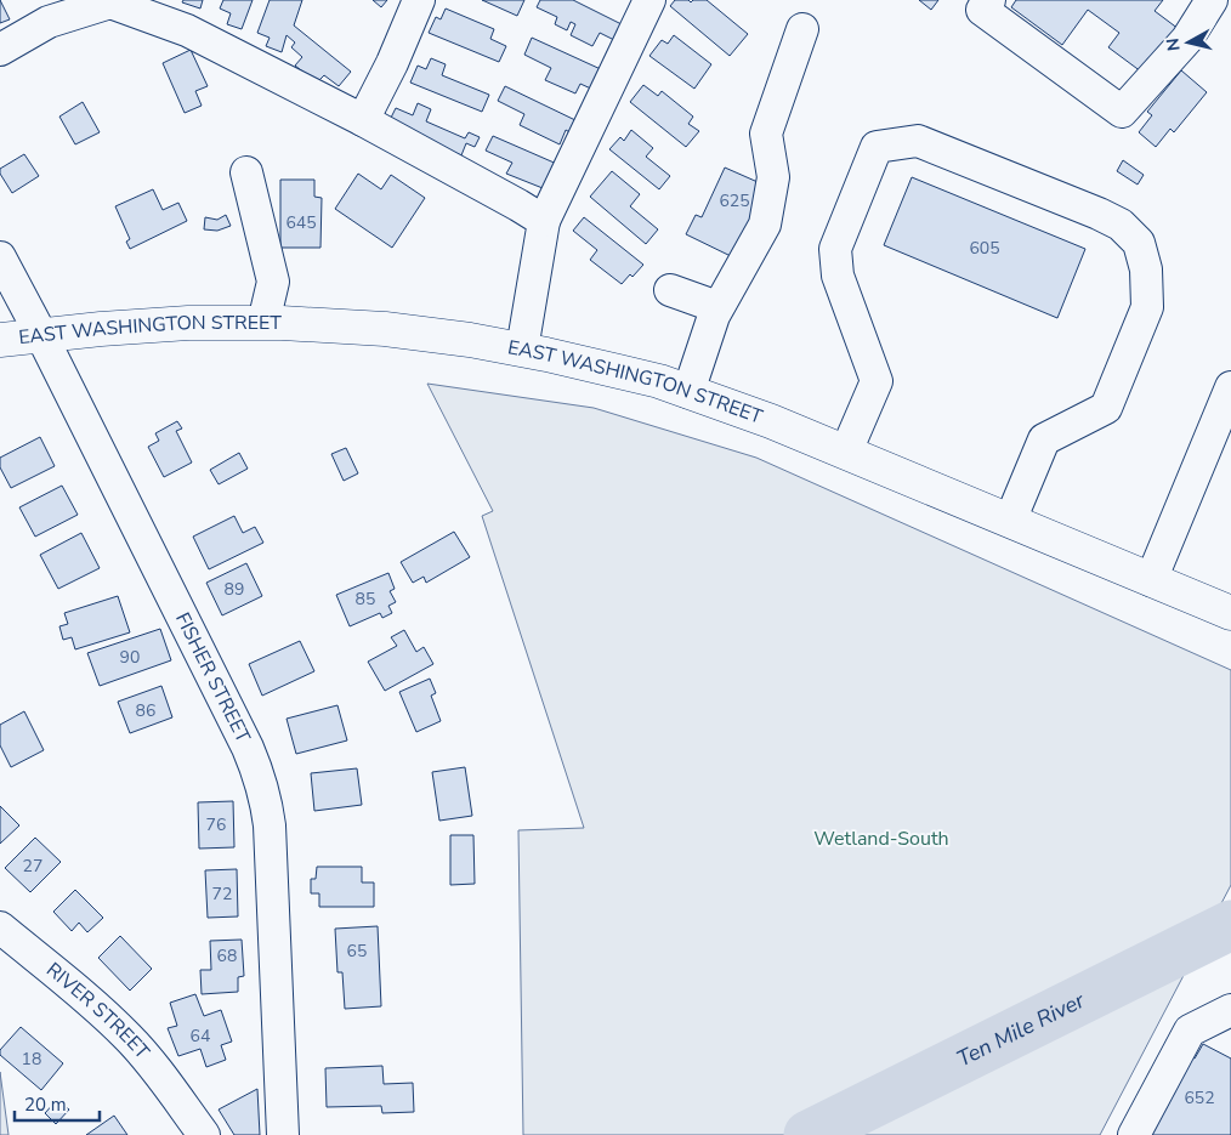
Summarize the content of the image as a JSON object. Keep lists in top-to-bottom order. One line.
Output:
{"streets":{"main road":["EAST WASHINGTON STREET"],"street":["FISHER STREET","RIVER STREET"]},"crossings":[["EAST WASHINGTON STREET","FISHER STREET"]],"water":["Ten Mile River"],"parks":["Wetland-South"],"house_numbers":["625","645","605","89","85","90","86","76","27","72","65","68","64","18","652"],"scale_bar":"20 m","north":"left"}
